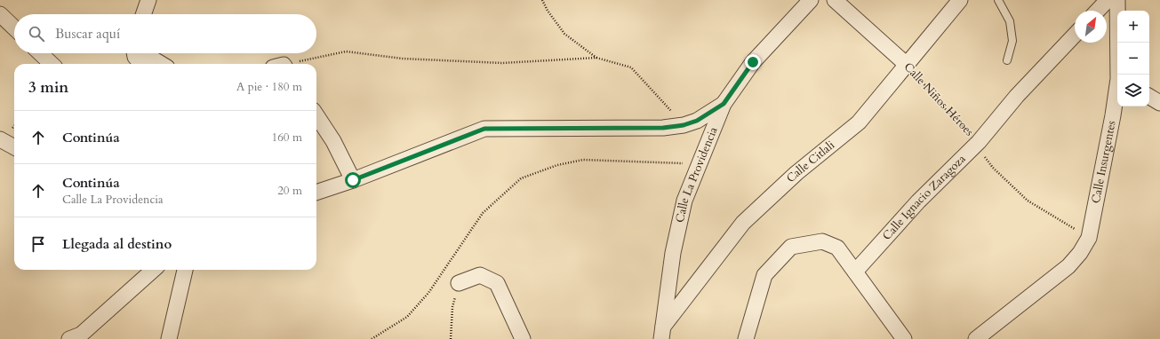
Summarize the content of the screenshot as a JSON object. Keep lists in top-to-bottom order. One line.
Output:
{"streets":{"street":["Calle Niños Héroes","Calle Insurgentes","Calle Citlali","Calle La Providencia","Calle Ignacio Zaragoza"]},"crossings":[["Calle Niños Héroes","Calle Insurgentes"],["Calle Niños Héroes","Calle Citlali"],["Calle Niños Héroes","Calle Ignacio Zaragoza"],["Calle Citlali","Calle La Providencia"]],"north":"top right","page":{"map_buttons":["+","−"],"search":"Buscar aquí","heading":["3 min","A pie · 180 m"],"list":[["Continúa","160 m"],["Continúa","Calle La Providencia","20 m"],"Llegada al destino"]}}
